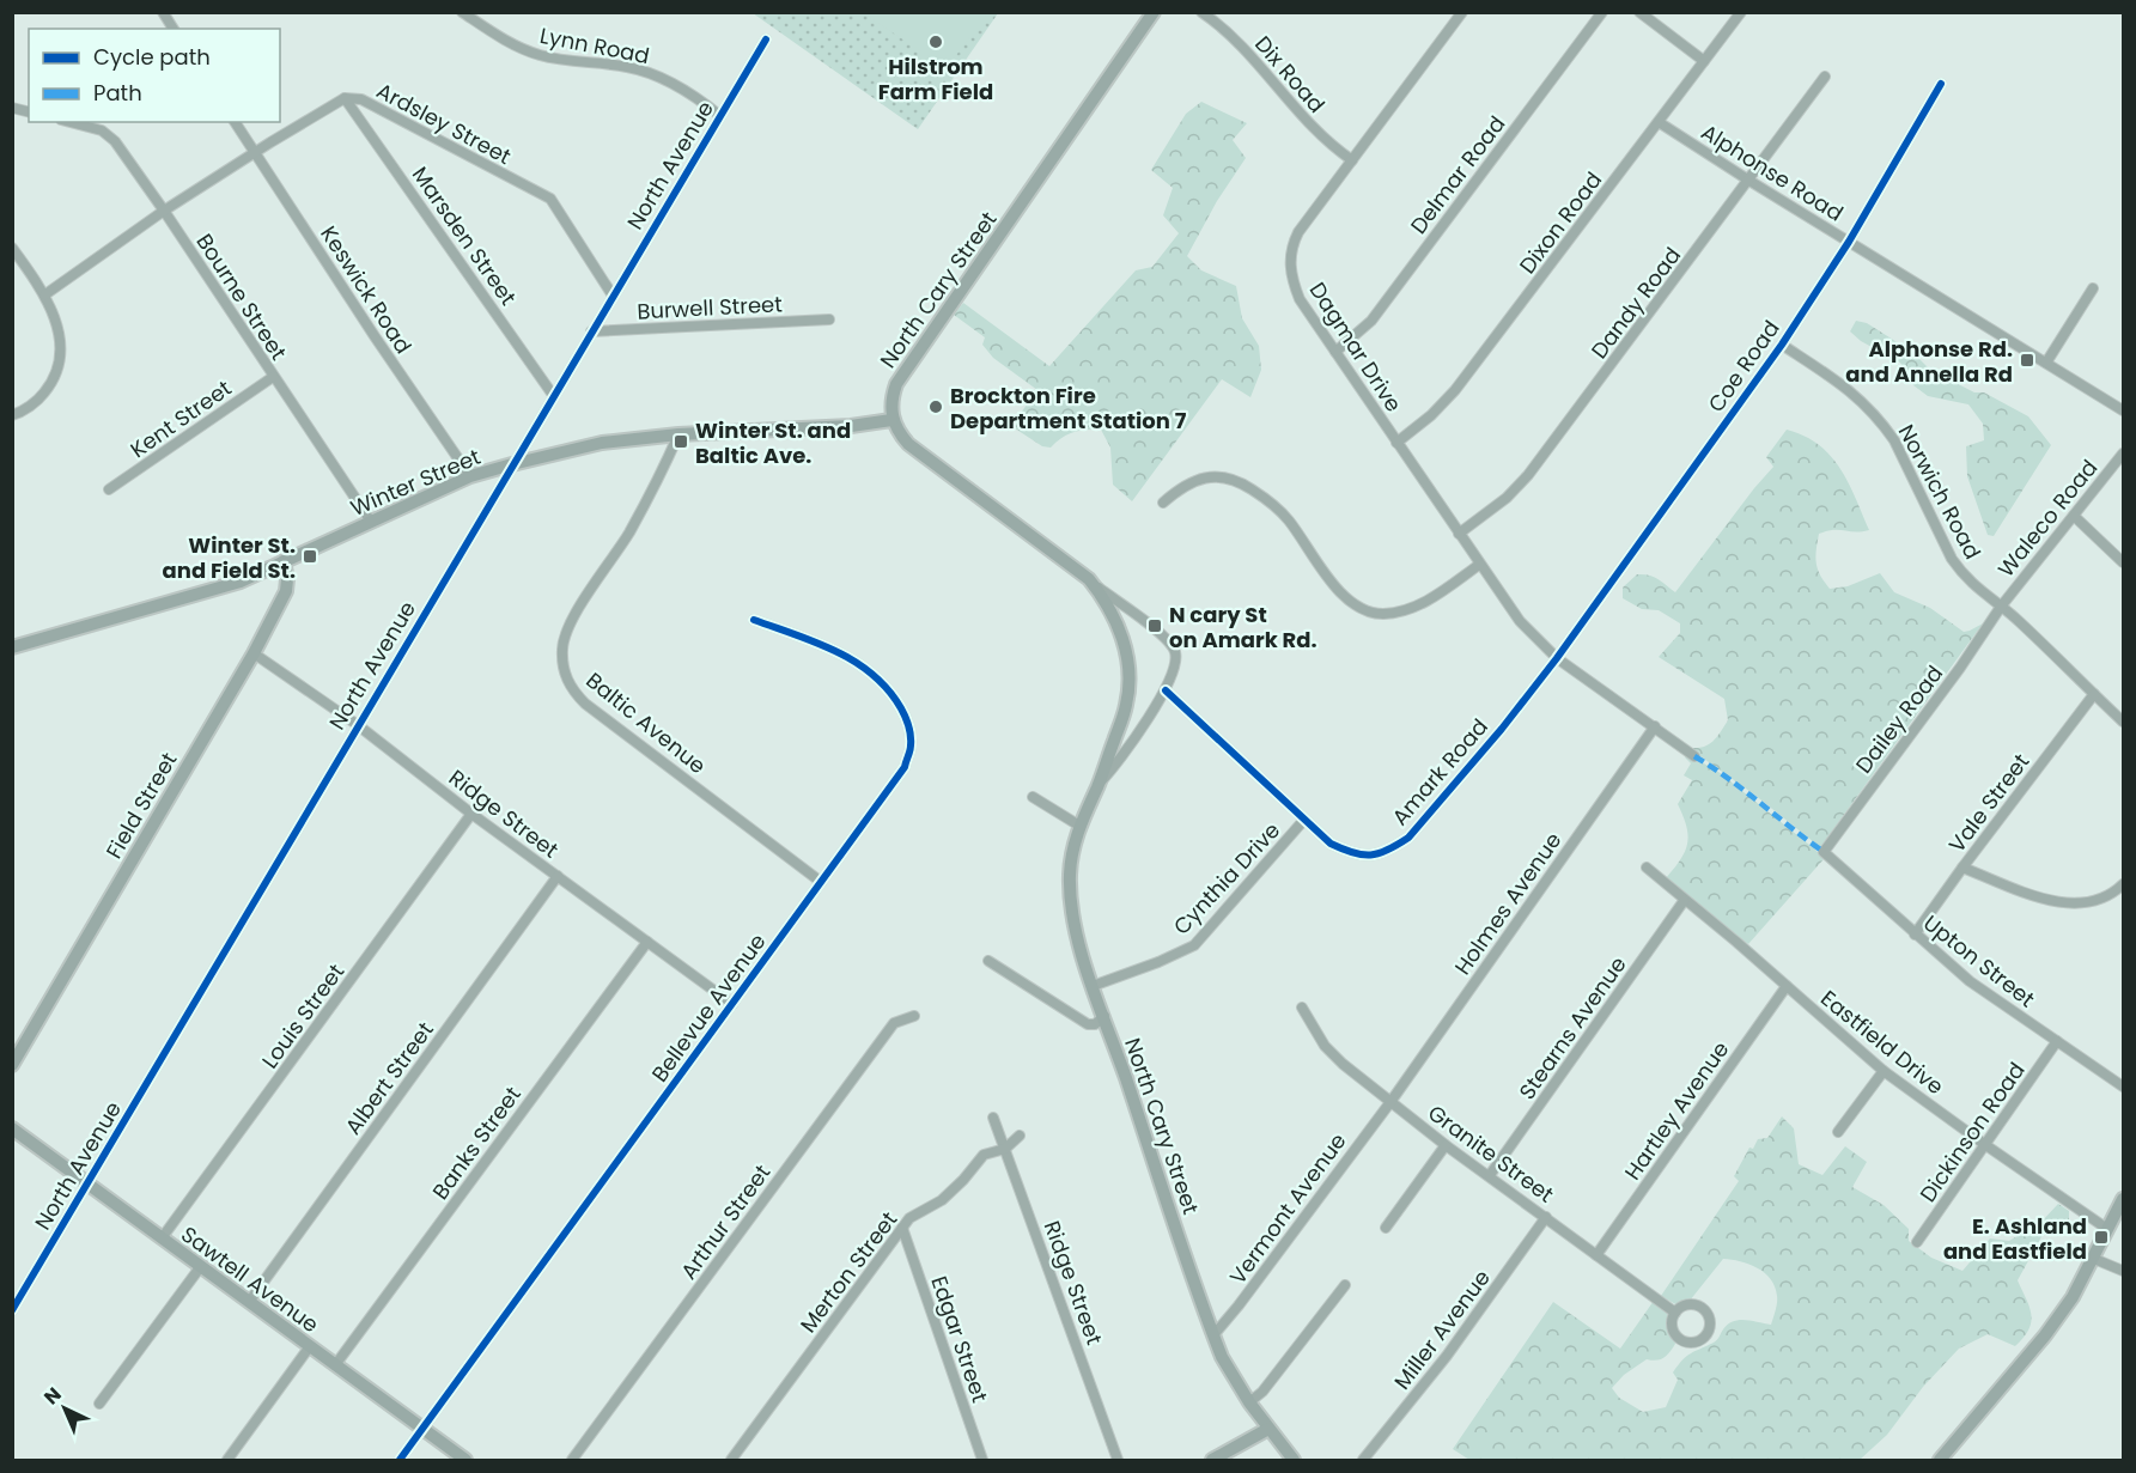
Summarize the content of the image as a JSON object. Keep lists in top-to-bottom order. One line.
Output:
{"streets":{"street":["Lynn Road","Dix Road","Ardsley Street","North Avenue","Alphonse Road","Delmar Road","Dixon Road","Marsden Street","Keswick Road","North Cary Street","Bourne Street","Dandy Road","Burwell Street","Dagmar Drive","Coe Road","Kent Street","Winter Street","Norwich Road","Waleco Road","Dailey Road","Baltic Avenue","Amark Road","Vale Street","Field Street","Ridge Street","Cynthia Drive","Holmes Avenue","Upton Street","Bellevue Avenue","Louis Street","Stearns Avenue","Eastfield Drive","Albert Street","Hartley Avenue","Dickinson Road","Banks Street","Granite Street","Vermont Avenue","Arthur Street","Merton Street","Sawtell Avenue","Miller Avenue","Edgar Street"]},"crossings":[["Lynn Road","North Avenue"],["Dix Road","Dagmar Drive"],["Ardsley Street","North Avenue"],["Ardsley Street","Marsden Street"],["Ardsley Street","Keswick Road"],["Ardsley Street","Bourne Street"],["North Avenue","Marsden Street"],["North Avenue","Burwell Street"],["North Avenue","Winter Street"],["North Avenue","Ridge Street"],["North Avenue","Sawtell Avenue"],["Alphonse Road","Dixon Road"],["Alphonse Road","Dandy Road"],["Alphonse Road","Coe Road"],["Delmar Road","Dagmar Drive"],["Dixon Road","Dagmar Drive"],["Keswick Road","Winter Street"],["North Cary Street","Winter Street"],["North Cary Street","Amark Road"],["North Cary Street","Cynthia Drive"],["North Cary Street","Vermont Avenue"],["Bourne Street","Kent Street"],["Bourne Street","Winter Street"],["Dandy Road","Dagmar Drive"],["Dagmar Drive","Coe Road"],["Dagmar Drive","Amark Road"],["Coe Road","Norwich Road"],["Coe Road","Amark Road"],["Winter Street","Baltic Avenue"],["Winter Street","Field Street"],["Norwich Road","Waleco Road"],["Norwich Road","Dailey Road"],["Norwich Road","Vale Street"],["Waleco Road","Dailey Road"],["Dailey Road","Upton Street"],["Baltic Avenue","Bellevue Avenue"],["Amark Road","Cynthia Drive"],["Vale Street","Upton Street"],["Field Street","Ridge Street"],["Ridge Street","Bellevue Avenue"],["Ridge Street","Louis Street"],["Ridge Street","Albert Street"],["Ridge Street","Banks Street"],["Ridge Street","Merton Street"],["Holmes Avenue","Granite Street"],["Holmes Avenue","Vermont Avenue"],["Upton Street","Dickinson Road"],["Bellevue Avenue","Sawtell Avenue"],["Louis Street","Sawtell Avenue"],["Stearns Avenue","Eastfield Drive"],["Stearns Avenue","Granite Street"],["Eastfield Drive","Hartley Avenue"],["Eastfield Drive","Dickinson Road"],["Albert Street","Sawtell Avenue"],["Hartley Avenue","Granite Street"],["Banks Street","Sawtell Avenue"],["Granite Street","Vermont Avenue"],["Granite Street","Miller Avenue"],["Merton Street","Edgar Street"]],"places":{"other":["Hilstrom Farm Field","Brockton Fire Department Station 7"],"transit":["Alphonse Rd. and Annella Rd","Winter St. and Baltic Ave.","Winter St. and Field St.","N cary St on Amark Rd.","E. Ashland and Eastfield"]},"legend":["Cycle path","Path"],"north":"top left"}
